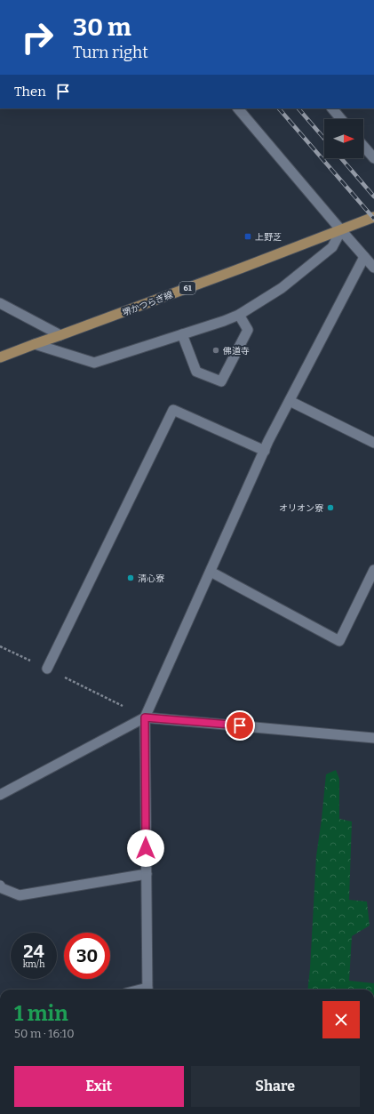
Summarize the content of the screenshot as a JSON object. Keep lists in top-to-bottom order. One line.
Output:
{"streets":{"main road":["61","堺かつらぎ線"]},"places":{"transit":["上野芝"],"other":["佛道寺","オリオン寮","清心寮"]},"north":"right","page":{"turn":["30 m","Turn right"],"then":"Then","speed":"24 km/h","limit":"30","heading":["1 min","50 m · 16:10"],"buttons":["Exit","Share"]}}
